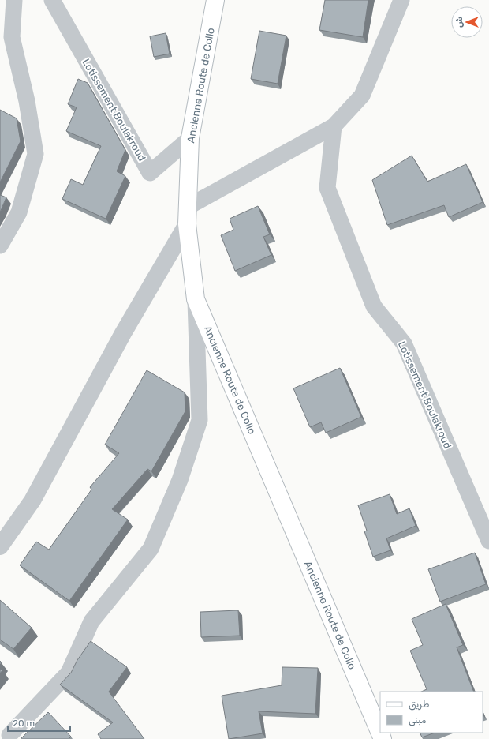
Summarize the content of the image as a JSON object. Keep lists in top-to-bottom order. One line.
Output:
{"streets":{"main road":["Ancienne Route de Collo"],"street":["Lotissement Boulakroud"]},"crossings":[["Ancienne Route de Collo","Lotissement Boulakroud"]],"legend":["طريق","مبنى"],"scale_bar":"20 m","north":"left"}
